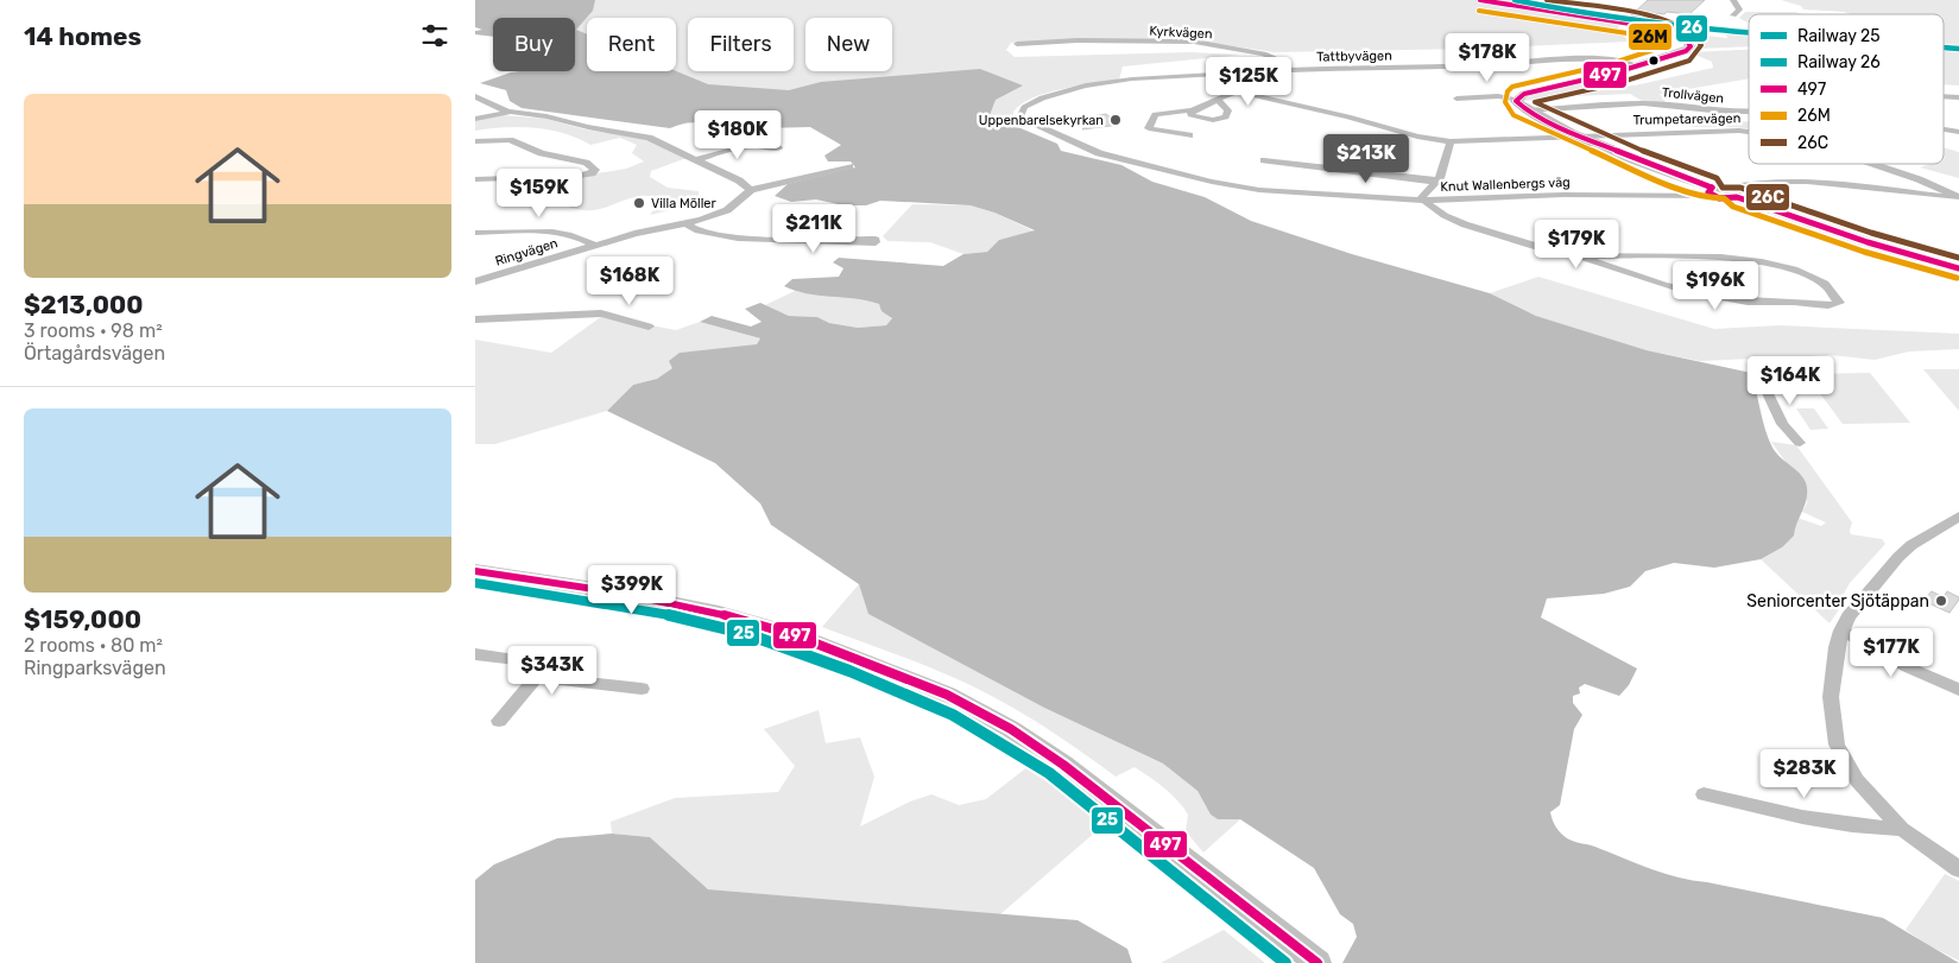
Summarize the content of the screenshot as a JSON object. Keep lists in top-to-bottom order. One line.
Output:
{"streets":{"street":["Kyrkvägen","Tattbyvägen","Trollvägen","Trumpetarevägen","Knut Wallenbergs väg","Ringvägen"]},"crossings":[["Kyrkvägen","Tattbyvägen"],["Tattbyvägen","Knut Wallenbergs väg"]],"places":["Uppenbarelsekyrkan","Villa Möller","Seniorcenter Sjötäppan"],"lines":["rail line 26","transit line 497","transit line 26C","transit line 26M","rail line 25"],"legend":["Railway 25","Railway 26","497","26M","26C"],"page":{"heading":"14 homes","chip":["Buy","Rent","Filters","New"],"price":["$178K","$125K","$180K","$213K","$159K","$211K","$179K","$168K","$196K","$164K","$399K","$177K","$343K","$283K"],"list":[{"name":"$213,000","note":"3 rooms · 98 m² · Örtagårdsvägen"},{"name":"$159,000","note":"2 rooms · 80 m² · Ringparksvägen"}]}}
